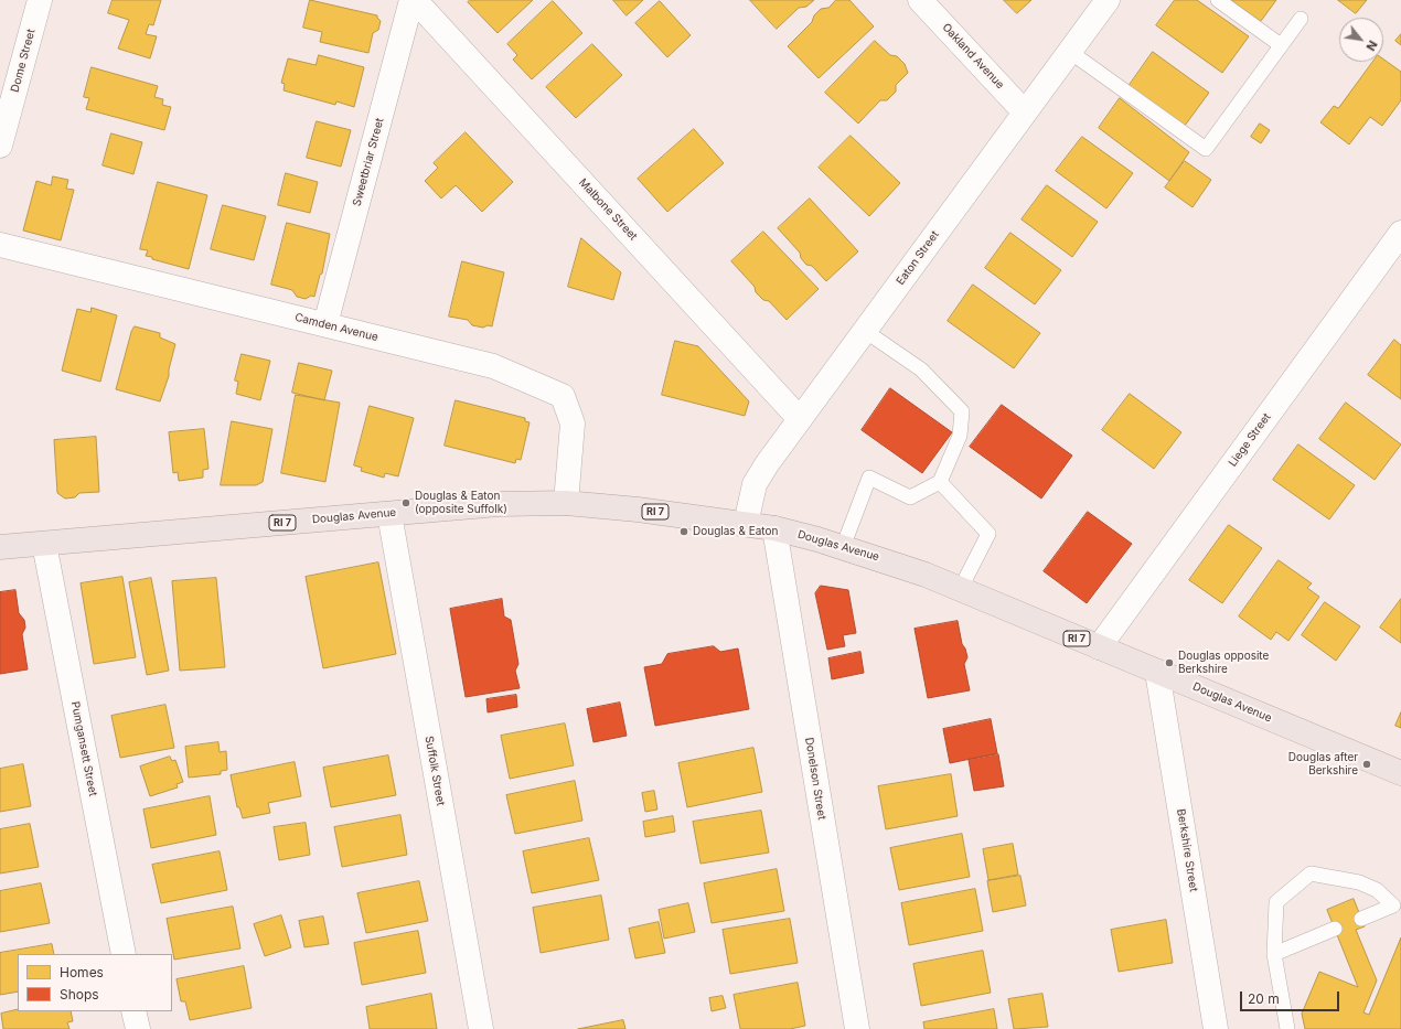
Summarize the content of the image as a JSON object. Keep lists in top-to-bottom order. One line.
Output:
{"streets":{"main road":["RI 7","Douglas Avenue"],"street":["Oakland Avenue","Dome Street","Sweetbriar Street","Malbone Street","Eaton Street","Camden Avenue","Liege Street","Pumgansett Street","Suffolk Street","Donelson Street","Berkshire Street"]},"crossings":[["Oakland Avenue","Eaton Street"],["Sweetbriar Street","Camden Avenue"],["Malbone Street","Eaton Street"],["Eaton Street","Douglas Avenue"],["Camden Avenue","Douglas Avenue"],["Liege Street","Douglas Avenue"],["Douglas Avenue","Pumgansett Street"],["Douglas Avenue","Suffolk Street"],["Douglas Avenue","Donelson Street"],["Douglas Avenue","Berkshire Street"]],"places":["Douglas & Eaton (opposite Suffolk)","Douglas & Eaton","Douglas opposite Berkshire","Douglas after Berkshire"],"legend":["Homes","Shops"],"scale_bar":"20 m","north":"bottom right"}
